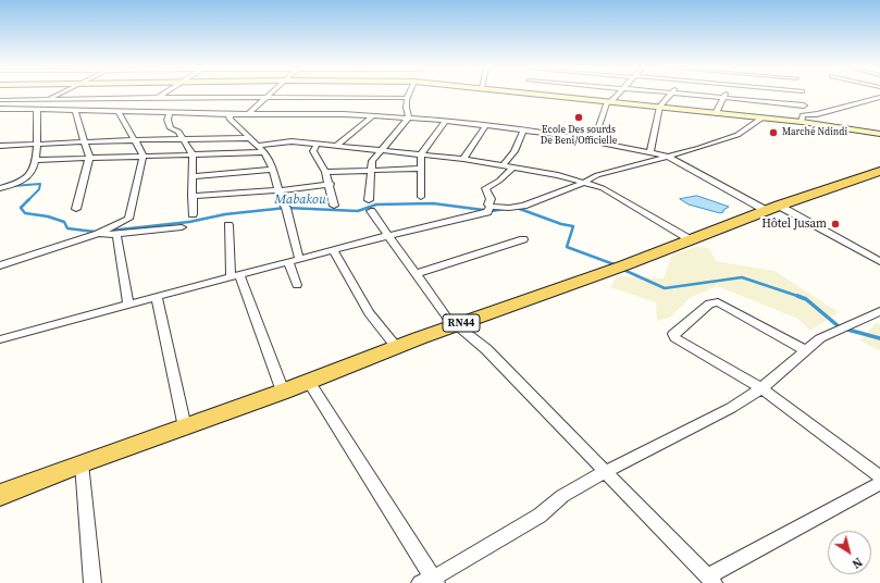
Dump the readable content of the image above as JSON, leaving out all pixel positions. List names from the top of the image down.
{
  "streets": {
    "main road": ["RN44"]
  },
  "water": ["Mabakou"],
  "places": ["Ecole Des sourds De Beni/Officielle", "Marché Ndindi", "Hôtel Jusam"],
  "north": "bottom right"
}
